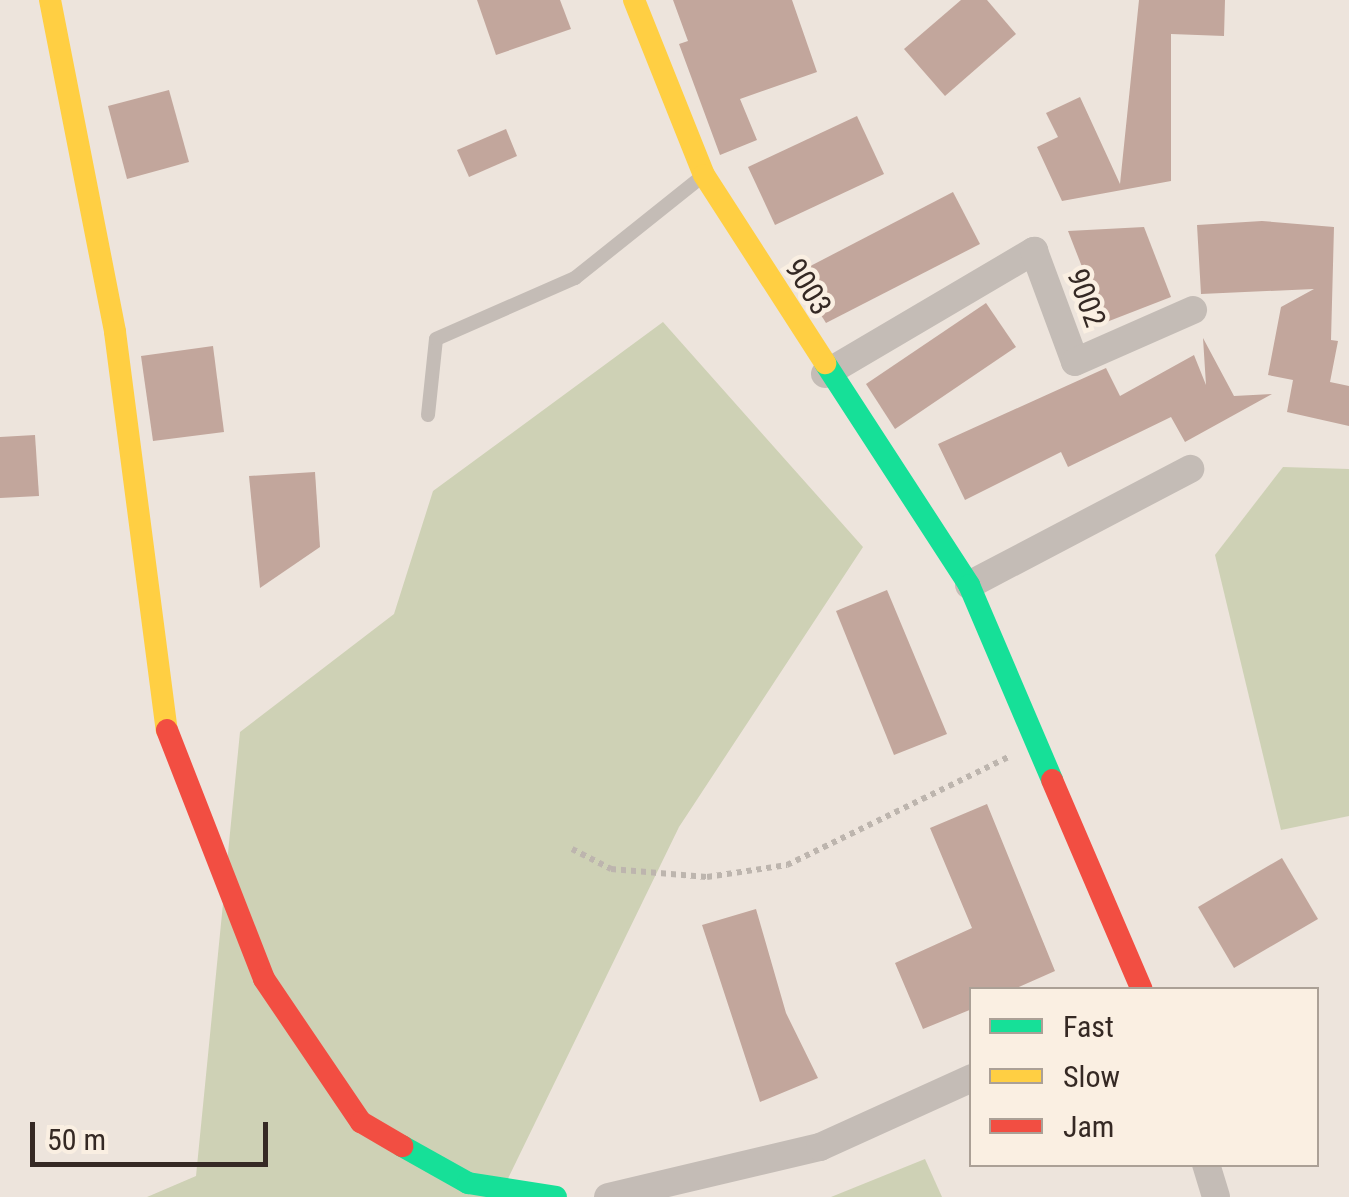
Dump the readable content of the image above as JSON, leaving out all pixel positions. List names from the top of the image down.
{
  "streets": {
    "street": ["9003", "9002"]
  },
  "crossings": [
    ["9003", "9002"]
  ],
  "legend": ["Fast", "Slow", "Jam"],
  "scale_bar": "50 m"
}
